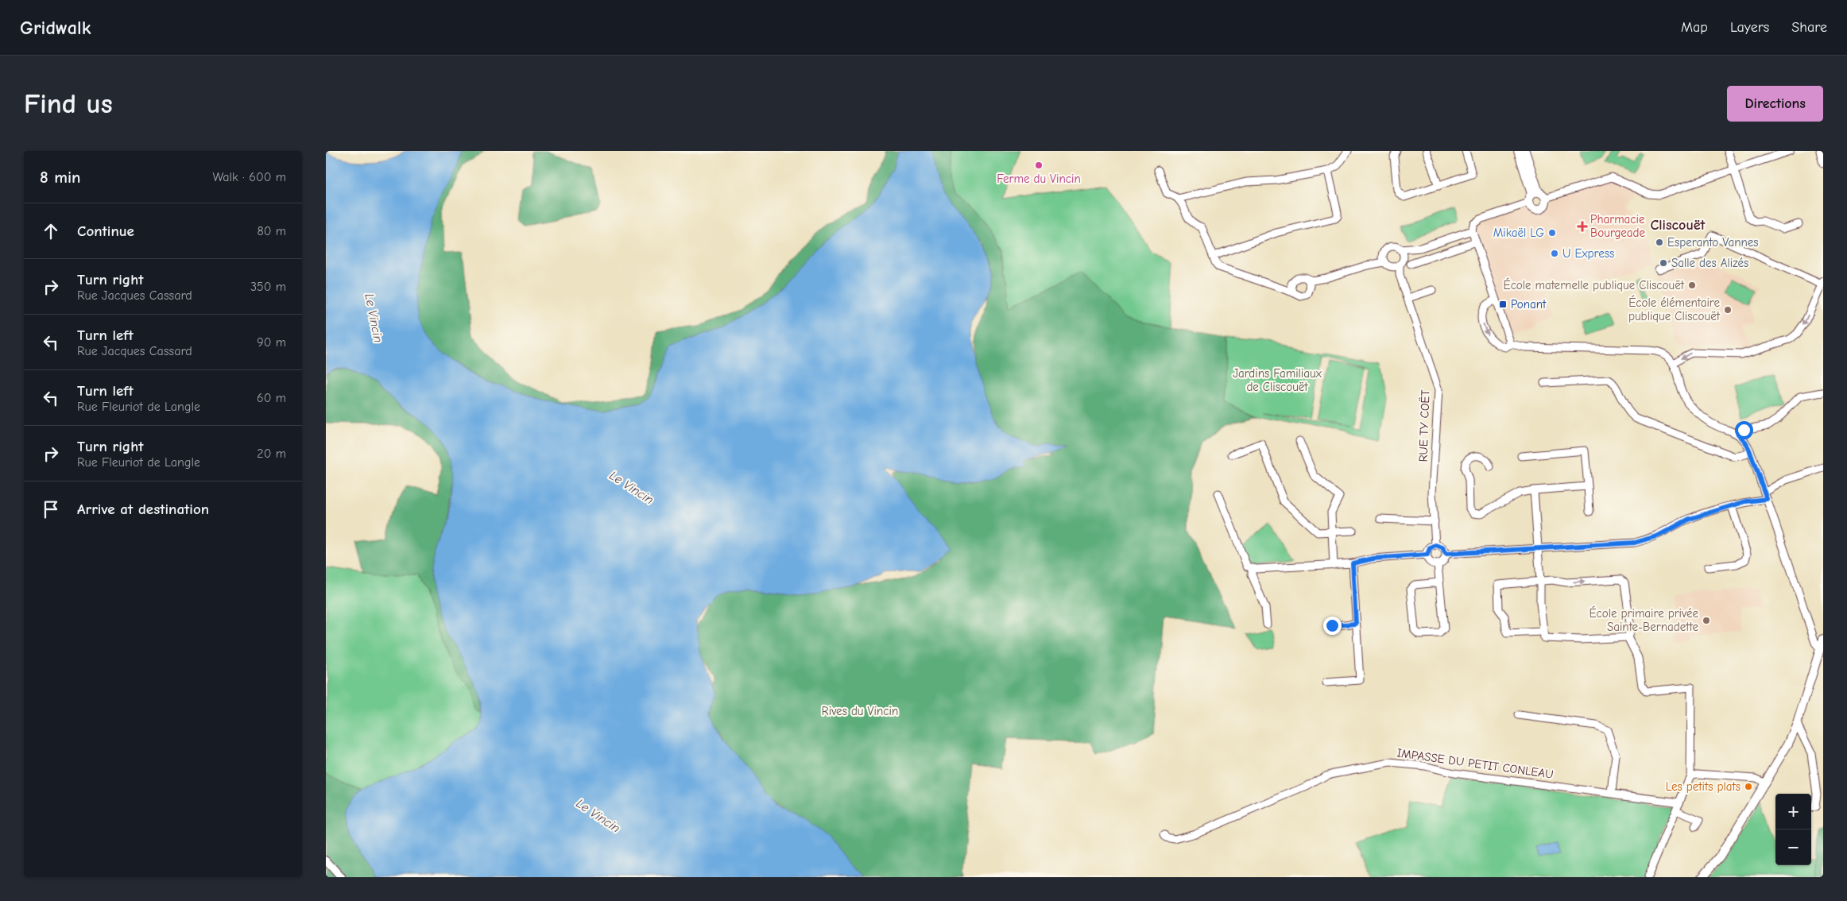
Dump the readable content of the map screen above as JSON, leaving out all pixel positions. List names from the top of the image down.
{
  "streets": {
    "street": ["RUE TY COËT", "IMPASSE DU PETIT CONLEAU"]
  },
  "districts": ["Cliscouët"],
  "water": ["Le Vincin"],
  "parks": ["Jardins Familiaux de Cliscouët", "Rives du Vincin"],
  "places": {
    "other": [
      "Ferme du Vincin",
      "Mikaël LG",
      "Esperanto Vannes",
      "U Express",
      "Salle des Alizés",
      "École maternelle publique Cliscouët",
      "École élémentaire publique Cliscouët",
      "École primaire privée Sainte-Bernadette",
      "Les petits plats"
    ],
    "health": ["Pharmacie Bourgeade"],
    "transit": ["Ponant"]
  },
  "page": {
    "header": "Gridwalk",
    "nav": ["Map", "Layers", "Share"],
    "buttons": "Directions",
    "title": "Find us",
    "heading": ["8 min", "Walk · 600 m"],
    "list": [
      ["Continue", "80 m"],
      ["Turn right", "Rue Jacques Cassard", "350 m"],
      ["Turn left", "Rue Jacques Cassard", "90 m"],
      ["Turn left", "Rue Fleuriot de Langle", "60 m"],
      ["Turn right", "Rue Fleuriot de Langle", "20 m"],
      "Arrive at destination"
    ],
    "map_buttons": ["+", "−"]
  }
}
